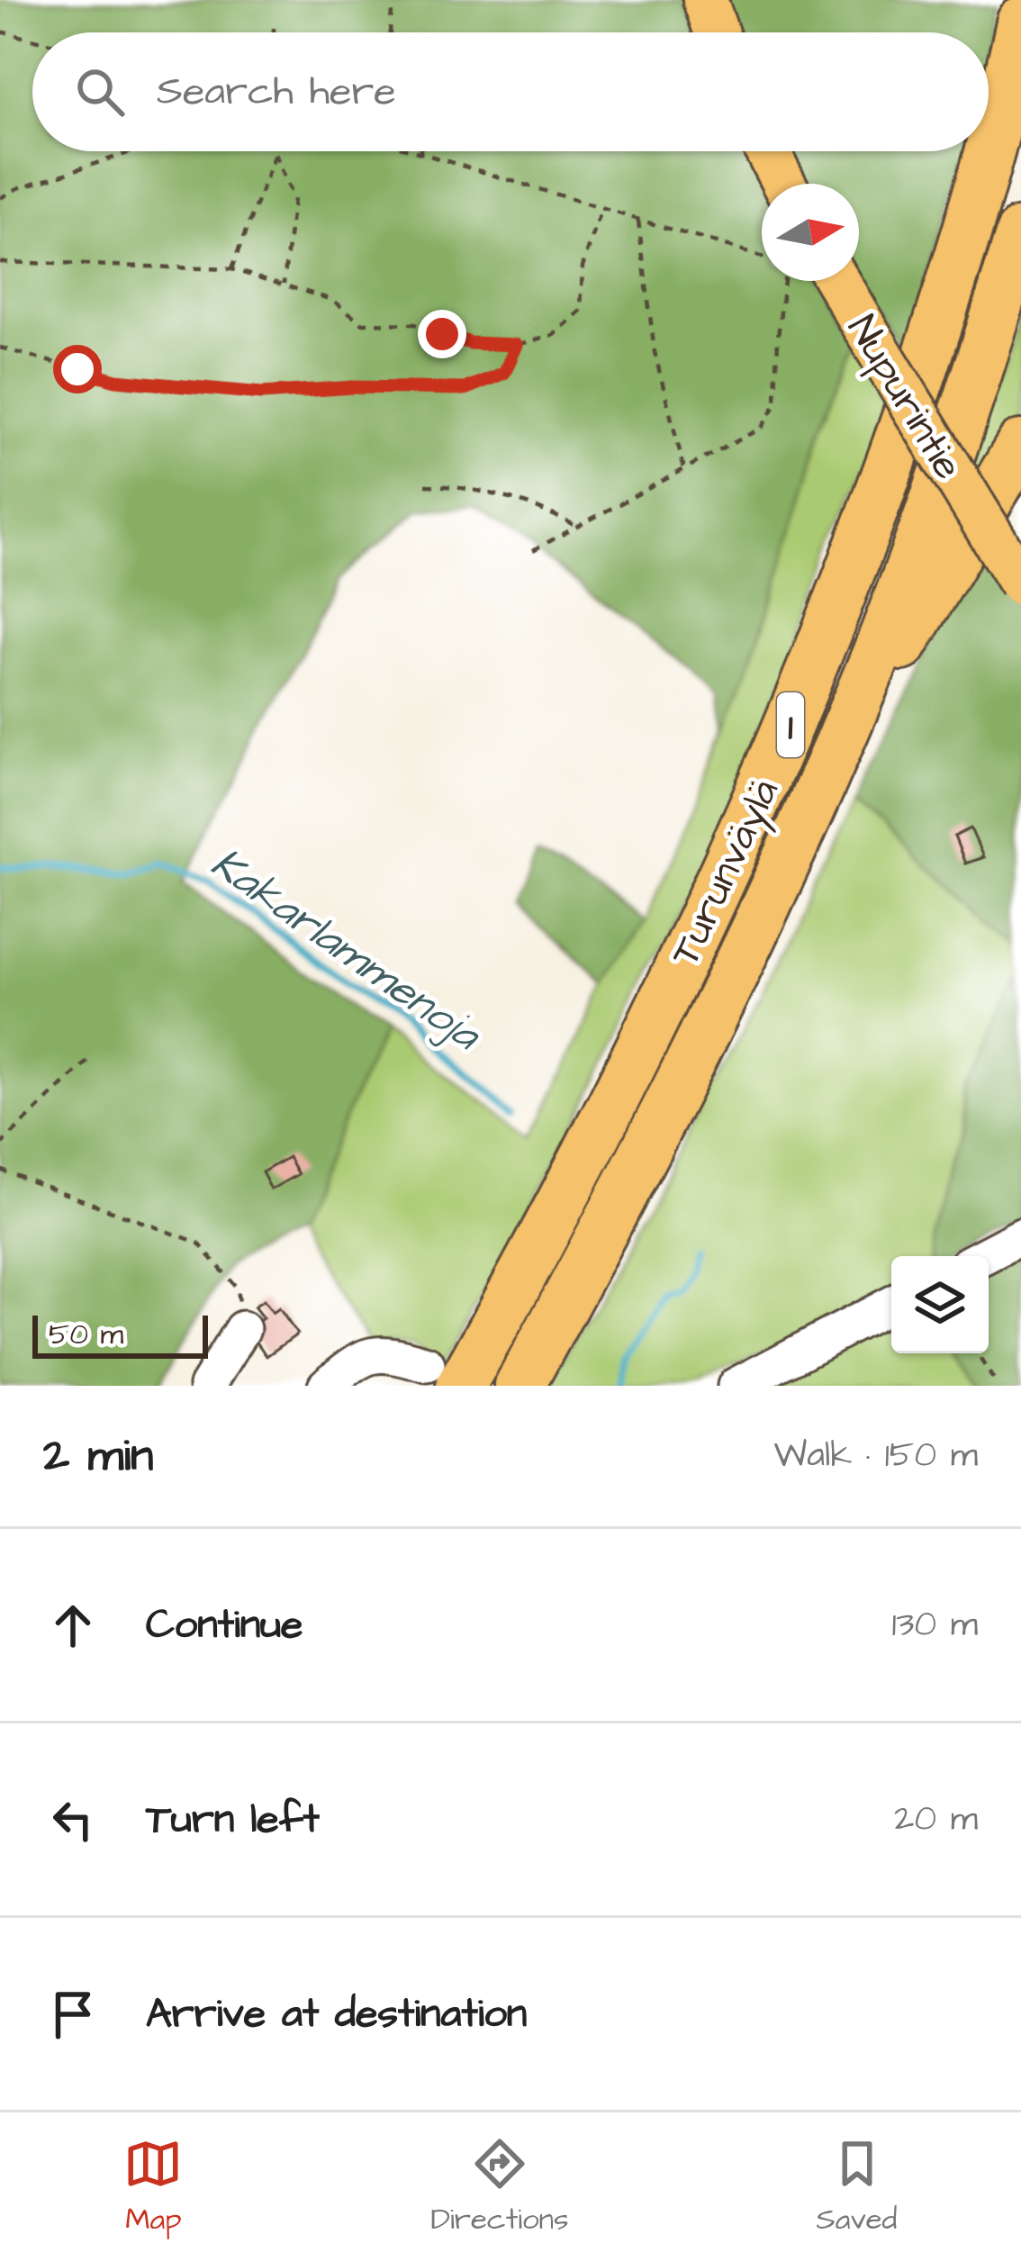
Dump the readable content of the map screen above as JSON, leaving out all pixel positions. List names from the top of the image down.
{
  "streets": {
    "highway": ["1", "Turunväylä"],
    "main road": ["Nupurintie"]
  },
  "water": ["Kakarlammenoja"],
  "scale_bar": "50 m",
  "north": "right",
  "page": {
    "search": "Search here",
    "scale": "50 m",
    "heading": ["2 min", "Walk · 150 m"],
    "list": [
      ["Continue", "130 m"],
      ["Turn left", "20 m"],
      "Arrive at destination"
    ],
    "nav": ["Map", "Directions", "Saved"]
  }
}
